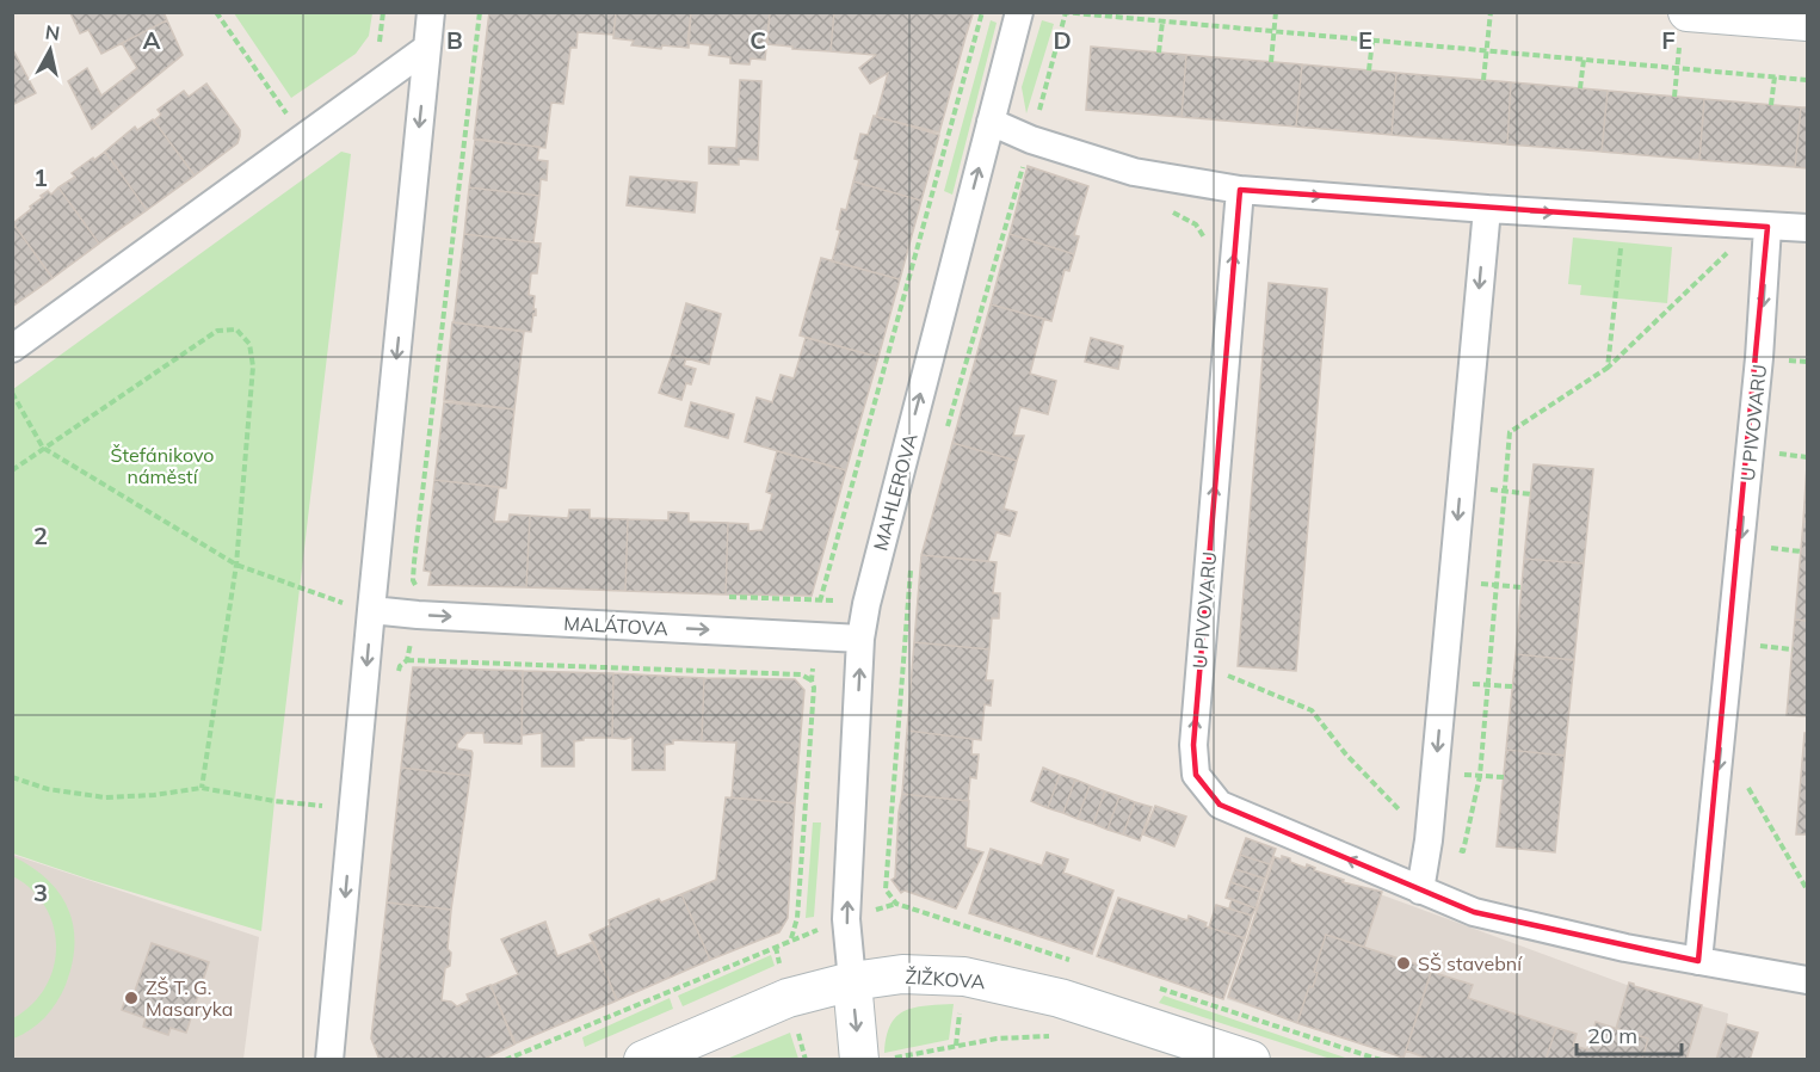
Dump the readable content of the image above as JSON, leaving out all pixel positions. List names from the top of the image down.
{
  "streets": {
    "main road": ["ŽIŽKOVA"],
    "street": ["U PIVOVARU", "MAHLEROVA", "MALÁTOVA"]
  },
  "crossings": [
    ["MAHLEROVA", "MALÁTOVA"],
    ["MAHLEROVA", "ŽIŽKOVA"]
  ],
  "one_way": ["MAHLEROVA", "MALÁTOVA"],
  "parks": ["Štefánikovo náměstí"],
  "places": ["SŠ stavební", "ZŠ T. G. Masaryka"],
  "scale_bar": "20 m",
  "north": "top",
  "grid": {
    "columns": [
      "A",
      "B",
      "C",
      "D",
      "E",
      "F"
    ],
    "rows": ["1", "2", "3"]
  }
}
